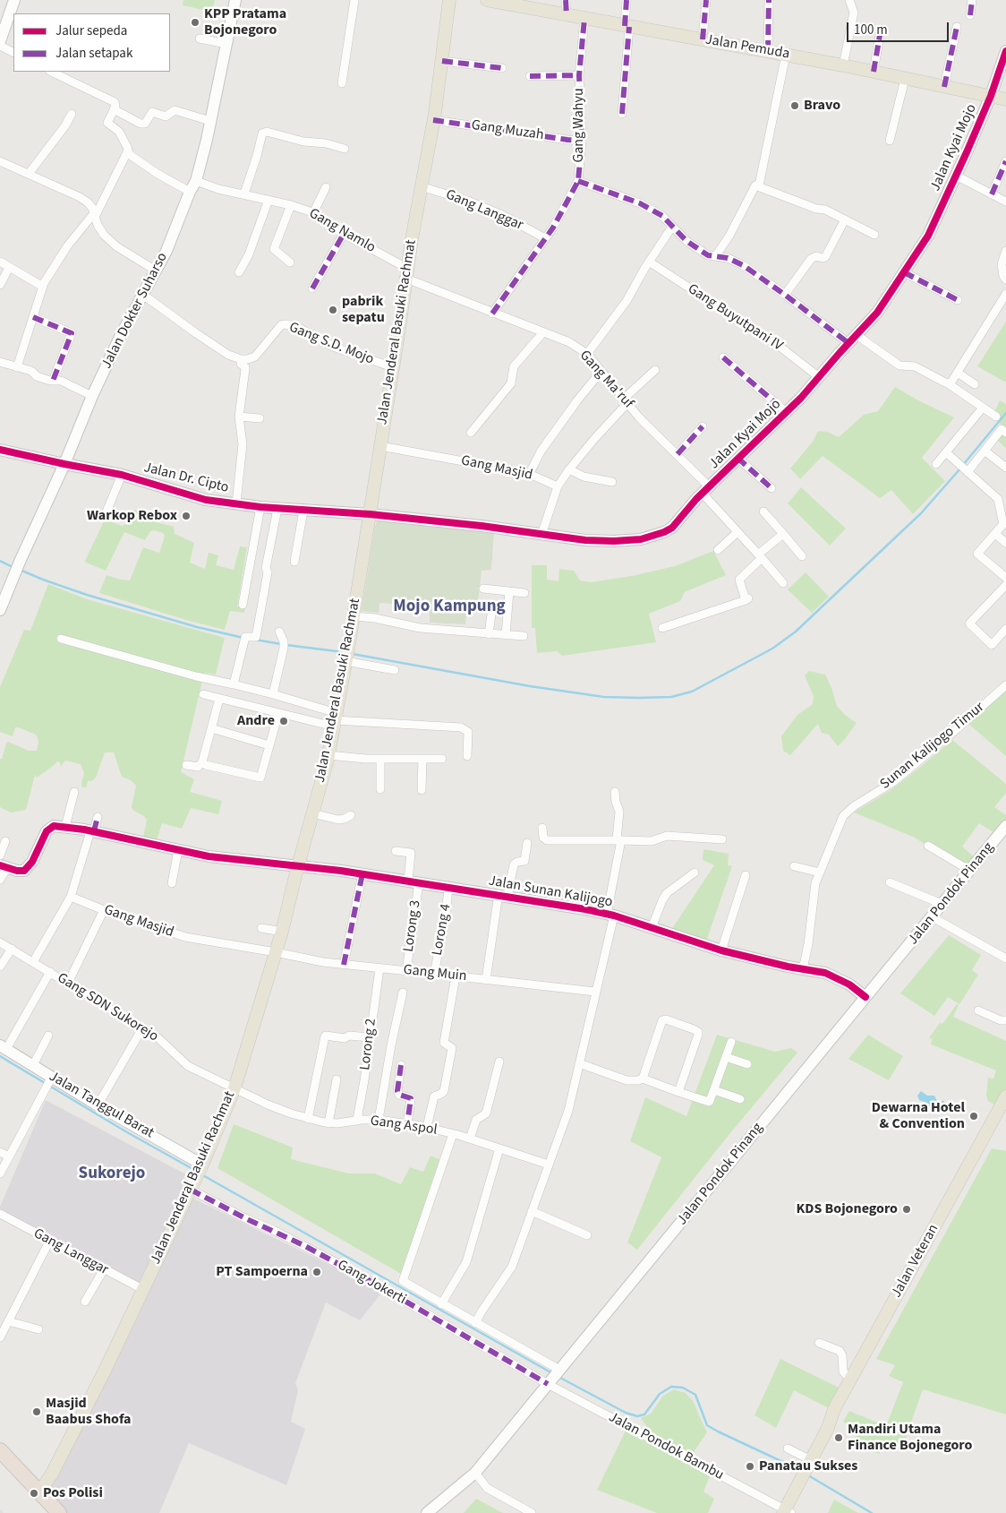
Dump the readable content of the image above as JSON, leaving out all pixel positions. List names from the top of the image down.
{
  "streets": {
    "main road": ["Jalan Pemuda", "Jalan Jenderal Basuki Rachmat", "Jalan Veteran"],
    "street": [
      "Gang Wahyu",
      "Gang Muzah",
      "Jalan Kyai Mojo",
      "Gang Langgar",
      "Gang Namlo",
      "Jalan Dokter Suharso",
      "Gang Buyutpani IV",
      "Gang S.D. Mojo",
      "Gang Ma'ruf",
      "Gang Masjid",
      "Jalan Dr. Cipto",
      "Sunan Kalijogo Timur",
      "Jalan Sunan Kalijogo",
      "Jalan Pondok Pinang",
      "Lorong 3",
      "Lorong 4",
      "Gang Muin",
      "Gang SDN Sukorejo",
      "Lorong 2",
      "Jalan Tanggul Barat",
      "Gang Aspol",
      "Gang Jokerti",
      "Jalan Pondok Bambu"
    ]
  },
  "crossings": [
    ["Jalan Pemuda", "Gang Wahyu"],
    ["Jalan Pemuda", "Jalan Kyai Mojo"],
    ["Gang Wahyu", "Gang Muzah"],
    ["Gang Wahyu", "Gang Langgar"],
    ["Gang Wahyu", "Gang Ma'ruf"],
    ["Gang Muzah", "Jalan Jenderal Basuki Rachmat"],
    ["Jalan Kyai Mojo", "Gang Buyutpani IV"],
    ["Jalan Kyai Mojo", "Jalan Jenderal Basuki Rachmat"],
    ["Jalan Kyai Mojo", "Gang Ma'ruf"],
    ["Jalan Kyai Mojo", "Jalan Dr. Cipto"],
    ["Gang Langgar", "Jalan Jenderal Basuki Rachmat"],
    ["Gang Namlo", "Jalan Dokter Suharso"],
    ["Gang Namlo", "Jalan Jenderal Basuki Rachmat"],
    ["Gang Namlo", "Gang Ma'ruf"],
    ["Jalan Dokter Suharso", "Jalan Dr. Cipto"],
    ["Jalan Jenderal Basuki Rachmat", "Gang S.D. Mojo"],
    ["Jalan Jenderal Basuki Rachmat", "Gang Ma'ruf"],
    ["Jalan Jenderal Basuki Rachmat", "Gang Masjid"],
    ["Jalan Jenderal Basuki Rachmat", "Jalan Dr. Cipto"],
    ["Jalan Jenderal Basuki Rachmat", "Jalan Sunan Kalijogo"],
    ["Jalan Jenderal Basuki Rachmat", "Gang Muin"],
    ["Jalan Jenderal Basuki Rachmat", "Gang SDN Sukorejo"],
    ["Jalan Jenderal Basuki Rachmat", "Jalan Tanggul Barat"],
    ["Jalan Jenderal Basuki Rachmat", "Gang Aspol"],
    ["Jalan Jenderal Basuki Rachmat", "Gang Jokerti"],
    ["Gang Masjid", "Gang Muin"],
    ["Sunan Kalijogo Timur", "Jalan Sunan Kalijogo"],
    ["Jalan Sunan Kalijogo", "Jalan Pondok Pinang"],
    ["Jalan Sunan Kalijogo", "Lorong 3"],
    ["Jalan Sunan Kalijogo", "Lorong 4"],
    ["Jalan Pondok Pinang", "Gang Jokerti"],
    ["Jalan Pondok Pinang", "Jalan Pondok Bambu"],
    ["Lorong 3", "Gang Muin"],
    ["Lorong 4", "Gang Muin"],
    ["Gang Muin", "Lorong 2"],
    ["Gang SDN Sukorejo", "Gang Aspol"],
    ["Lorong 2", "Gang Aspol"],
    ["Jalan Veteran", "Jalan Pondok Bambu"],
    ["Gang Jokerti", "Jalan Pondok Bambu"]
  ],
  "districts": ["Mojo Kampung", "Sukorejo"],
  "places": [
    "KPP Pratama Bojonegoro",
    "Bravo",
    "pabrik sepatu",
    "Warkop Rebox",
    "Andre",
    "Dewarna Hotel & Convention",
    "KDS Bojonegoro",
    "PT Sampoerna",
    "Masjid Baabus Shofa",
    "Mandiri Utama Finance Bojonegoro",
    "Panatau Sukses",
    "Pos Polisi"
  ],
  "legend": ["Jalur sepeda", "Jalan setapak"],
  "scale_bar": "100 m"
}
